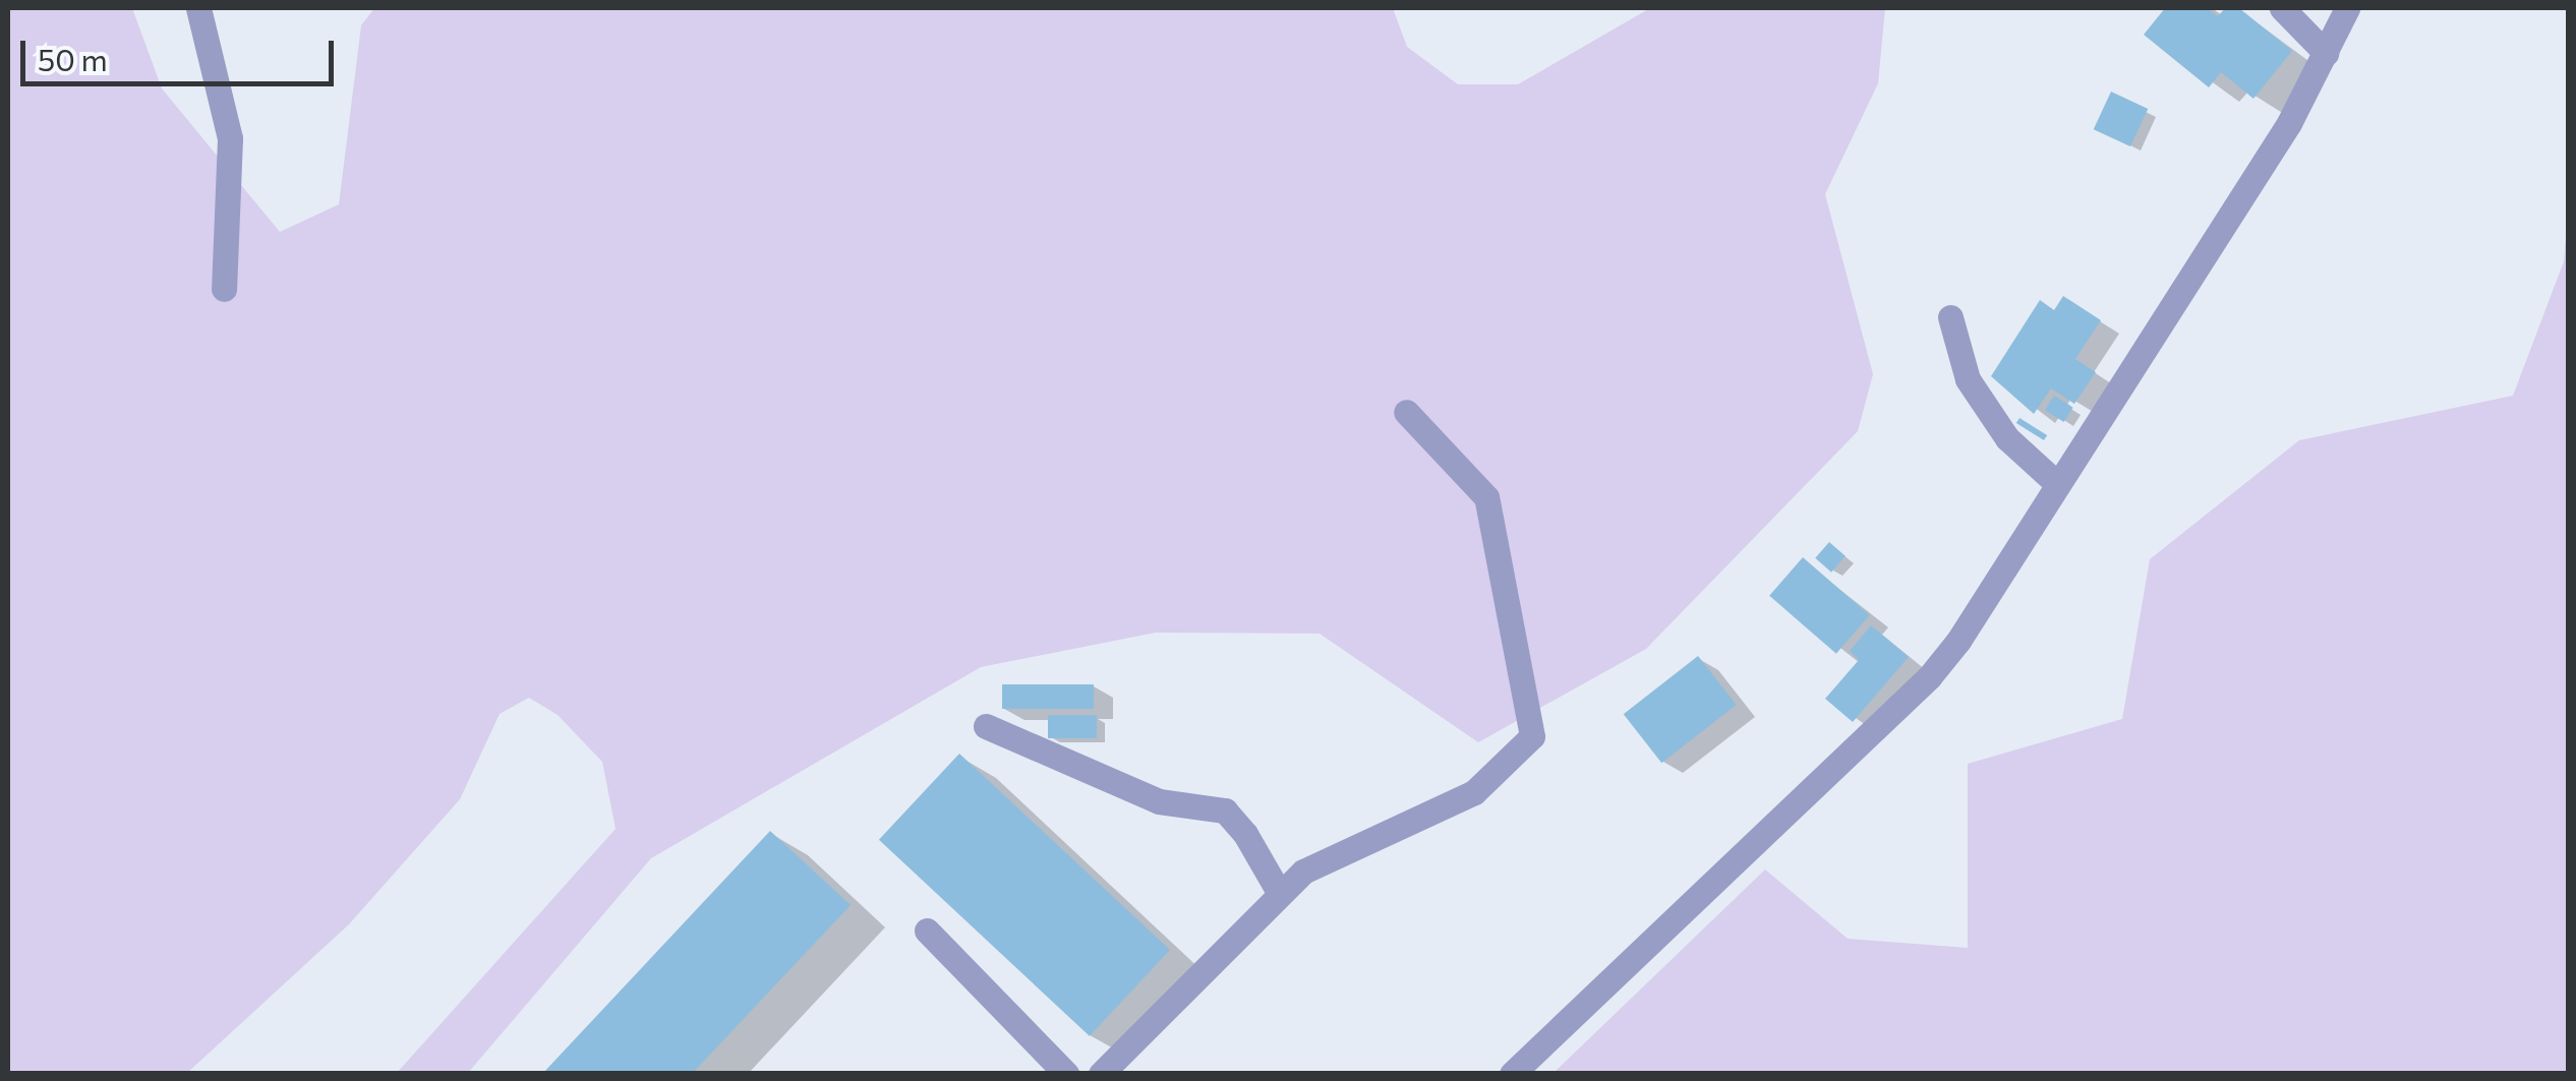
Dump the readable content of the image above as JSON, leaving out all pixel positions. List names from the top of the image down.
{
  "scale_bar": "50 m"
}
